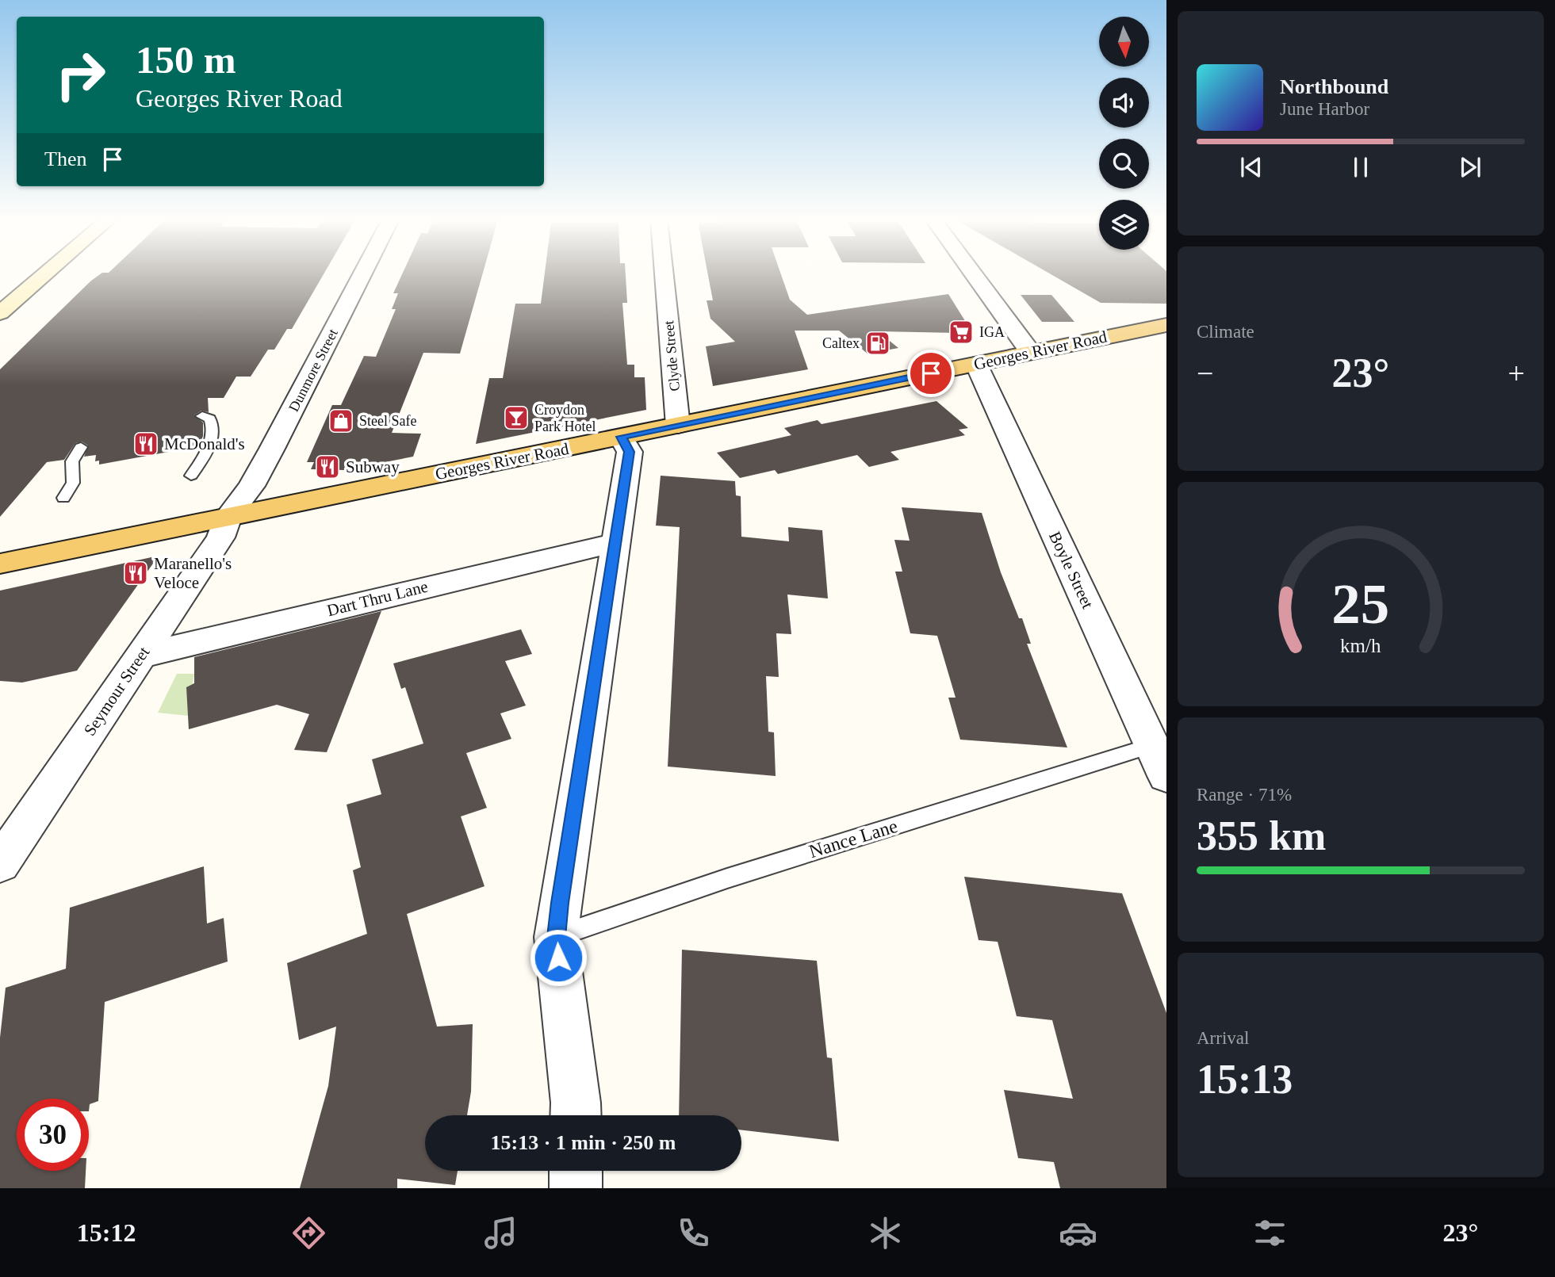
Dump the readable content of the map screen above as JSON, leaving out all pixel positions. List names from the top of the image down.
{
  "streets": {
    "main road": ["Georges River Road"],
    "street": [
      "Clyde Street",
      "Dunmore Street",
      "Boyle Street",
      "Dart Thru Lane",
      "Seymour Street"
    ],
    "lane": ["Nance Lane"]
  },
  "crossings": [
    ["Georges River Road", "Clyde Street"],
    ["Georges River Road", "Dunmore Street"],
    ["Georges River Road", "Boyle Street"],
    ["Georges River Road", "Seymour Street"],
    ["Dunmore Street", "Seymour Street"],
    ["Boyle Street", "Nance Lane"],
    ["Dart Thru Lane", "Seymour Street"]
  ],
  "places": {
    "supermarket": ["IGA"],
    "fuel station": ["Caltex"],
    "bar": ["Croydon Park Hotel"],
    "shop": ["Steel Safe"],
    "restaurant": ["McDonald's", "Subway", "Maranello's Veloce"]
  },
  "north": "bottom",
  "page": {
    "turn": ["150 m", "Georges River Road"],
    "song": ["Northbound", "June Harbor"],
    "then": "Then",
    "tile": [
      "Climate",
      ["Range · 71%", "355 km"],
      ["Arrival", "15:13"]
    ],
    "heat": ["−", "23°", "+"],
    "limit": "30",
    "trip": "15:13 · 1 min · 250 m",
    "tabs": ["15:12", "23°"],
    "gauge": ["25", "km/h"]
  }
}
